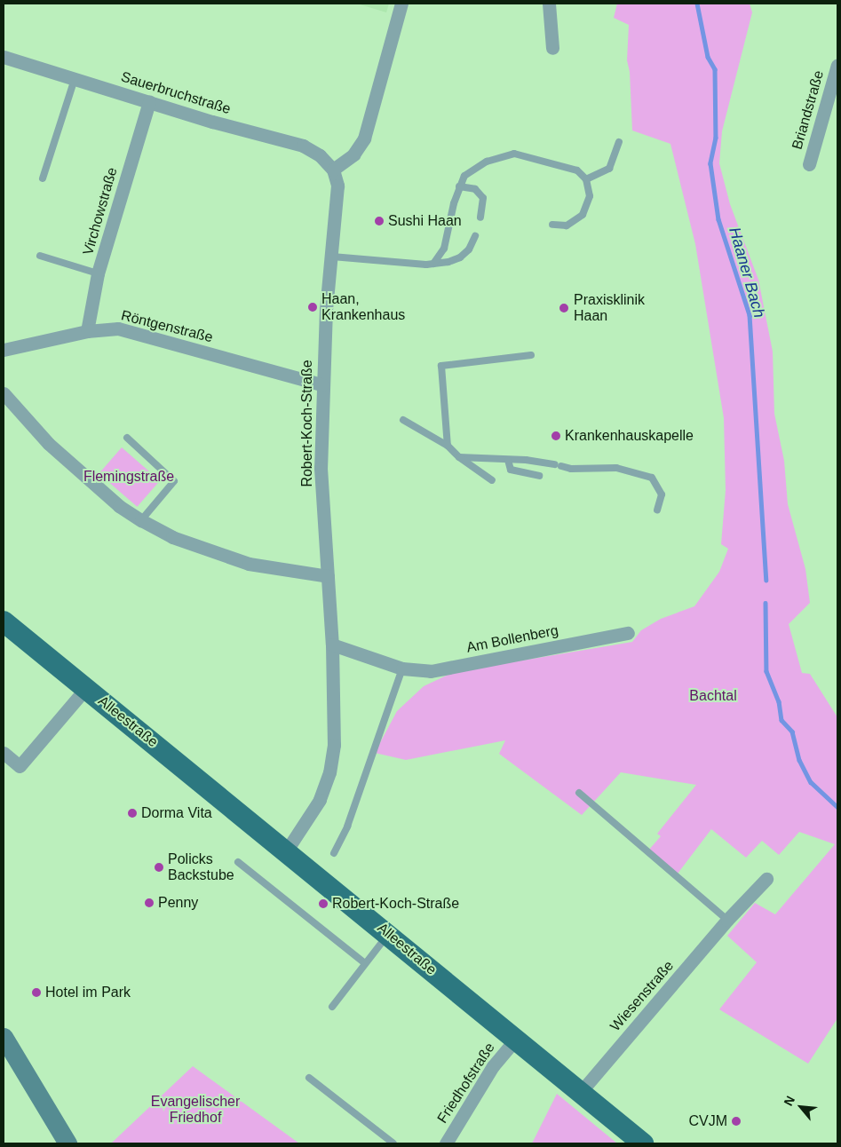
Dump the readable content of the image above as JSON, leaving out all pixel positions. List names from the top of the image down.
{
  "streets": {
    "main road": ["Alleestraße"],
    "street": [
      "Sauerbruchstraße",
      "Briandstraße",
      "Virchowstraße",
      "Röntgenstraße",
      "Robert-Koch-Straße",
      "Am Bollenberg",
      "Wiesenstraße",
      "Friedhofstraße"
    ]
  },
  "crossings": [
    ["Sauerbruchstraße", "Virchowstraße"],
    ["Sauerbruchstraße", "Robert-Koch-Straße"],
    ["Virchowstraße", "Röntgenstraße"],
    ["Röntgenstraße", "Robert-Koch-Straße"],
    ["Robert-Koch-Straße", "Am Bollenberg"],
    ["Robert-Koch-Straße", "Alleestraße"],
    ["Alleestraße", "Wiesenstraße"],
    ["Alleestraße", "Friedhofstraße"]
  ],
  "water": ["Haaner Bach"],
  "parks": ["Flemingstraße", "Bachtal", "Evangelischer Friedhof"],
  "places": [
    "Sushi Haan",
    "Haan, Krankenhaus",
    "Praxisklinik Haan",
    "Krankenhauskapelle",
    "Dorma Vita",
    "Policks Backstube",
    "Penny",
    "Robert-Koch-Straße",
    "Hotel im Park",
    "CVJM"
  ],
  "north": "top left"
}
